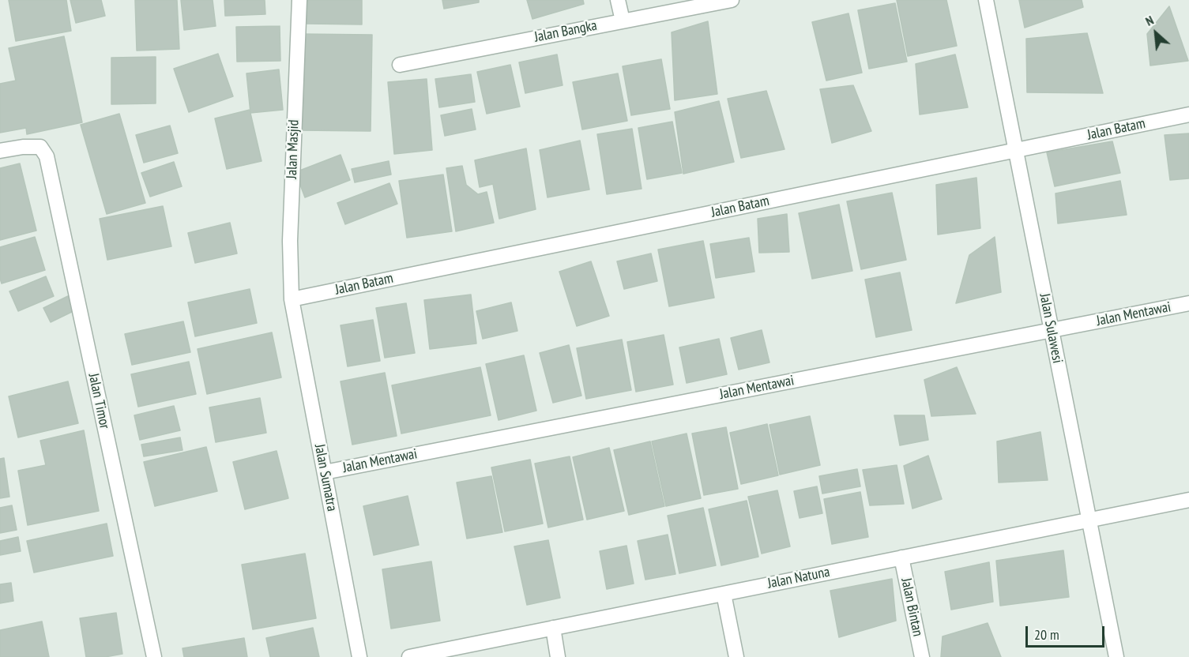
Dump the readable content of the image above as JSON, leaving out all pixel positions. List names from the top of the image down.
{
  "streets": {
    "street": [
      "Jalan Bangka",
      "Jalan Batam",
      "Jalan Masjid",
      "Jalan Mentawai",
      "Jalan Sulawesi",
      "Jalan Timor",
      "Jalan Sumatra",
      "Jalan Natuna",
      "Jalan Bintan"
    ]
  },
  "crossings": [
    ["Jalan Batam", "Jalan Masjid"],
    ["Jalan Batam", "Jalan Sulawesi"],
    ["Jalan Batam", "Jalan Sumatra"],
    ["Jalan Masjid", "Jalan Sumatra"],
    ["Jalan Mentawai", "Jalan Sulawesi"],
    ["Jalan Mentawai", "Jalan Sumatra"],
    ["Jalan Sulawesi", "Jalan Natuna"],
    ["Jalan Natuna", "Jalan Bintan"]
  ],
  "scale_bar": "20 m",
  "north": "top left"
}
